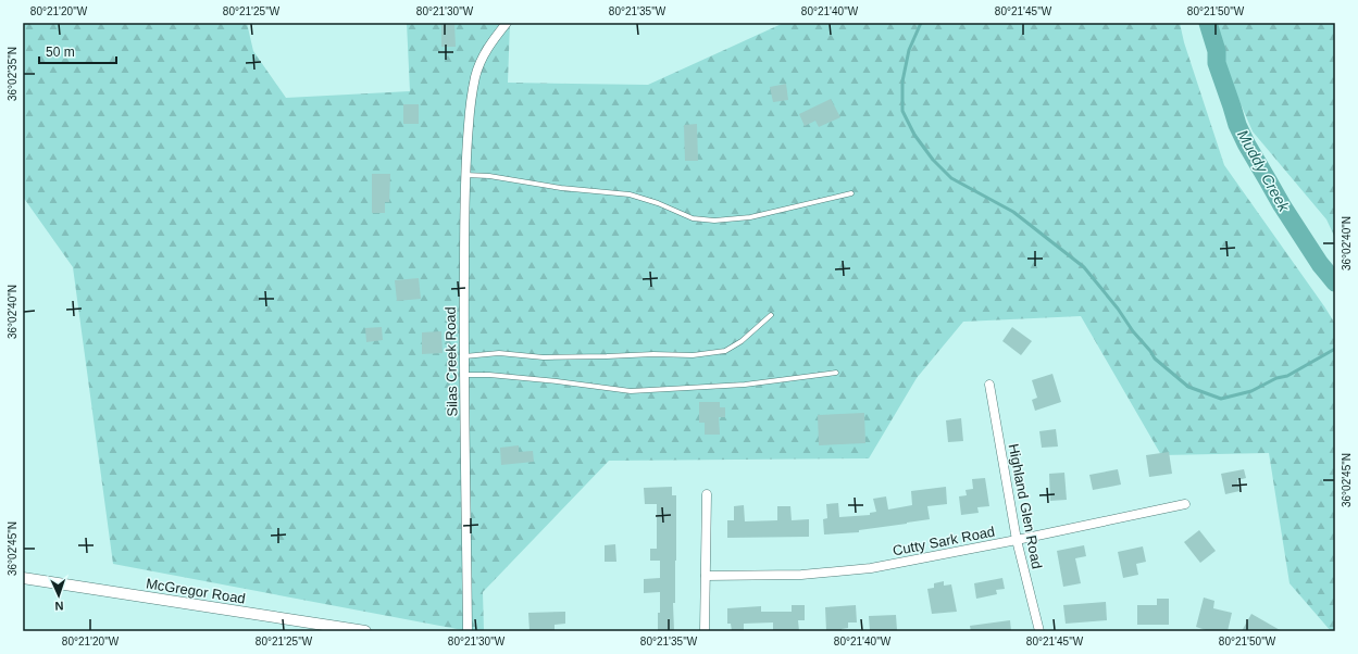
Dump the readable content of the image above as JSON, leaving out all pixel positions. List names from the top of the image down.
{
  "streets": {
    "street": [
      "Silas Creek Road",
      "Highland Glen Road",
      "Cutty Sark Road",
      "McGregor Road"
    ]
  },
  "crossings": [
    ["Highland Glen Road", "Cutty Sark Road"]
  ],
  "water": ["Muddy Creek"],
  "scale_bar": "50 m",
  "north": "bottom",
  "coordinates": [
    "80°21'20\"W",
    "80°21'25\"W",
    "80°21'30\"W",
    "80°21'35\"W",
    "80°21'40\"W",
    "80°21'45\"W",
    "80°21'50\"W",
    "36°02'35\"N",
    "36°02'40\"N",
    "36°02'45\"N"
  ]
}
